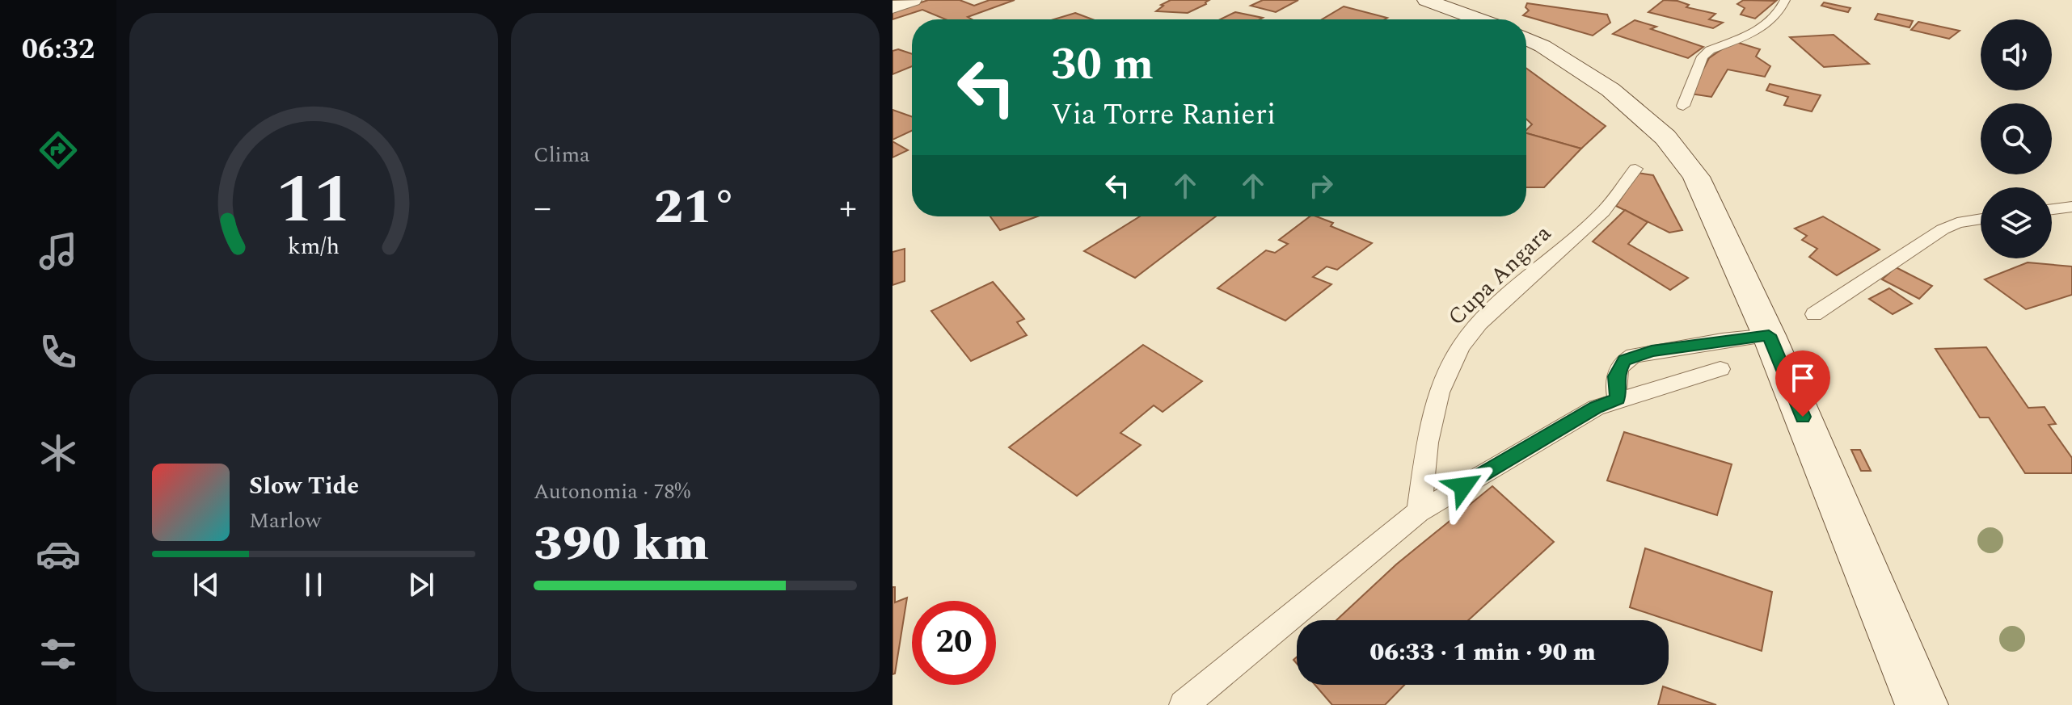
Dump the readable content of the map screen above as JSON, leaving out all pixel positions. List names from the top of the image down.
{
  "streets": {
    "lane": ["Cupa Angara"]
  },
  "page": {
    "tabs": "06:32",
    "tile": [
      "Clima",
      ["Autonomia · 78%", "390 km"]
    ],
    "turn": ["30 m", "Via Torre Ranieri"],
    "heat": ["−", "21°", "+"],
    "song": ["Slow Tide", "Marlow"],
    "limit": "20",
    "trip": "06:33 · 1 min · 90 m",
    "gauge": ["11", "km/h"]
  }
}
